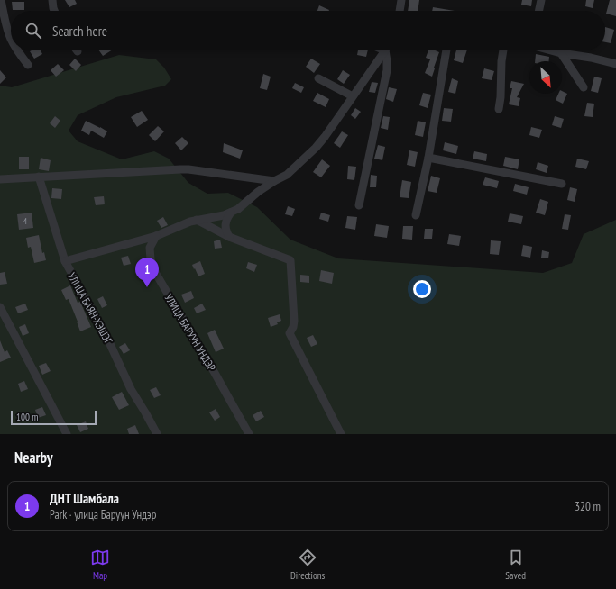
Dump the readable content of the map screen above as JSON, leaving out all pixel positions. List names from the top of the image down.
{
  "streets": {
    "street": ["УЛИЦА БАЯН-ХЭШЭГ", "УЛИЦА БАРУУН УНДЭР"]
  },
  "house_numbers": ["4"],
  "scale_bar": "100 m",
  "north": "bottom right",
  "page": {
    "search": "Search here",
    "pins": "1",
    "scale": "100 m",
    "heading": "Nearby",
    "list": [
      {
        "mark": "1",
        "name": "ДНТ Шамбала",
        "note": "Park · улица Баруун Ундэр",
        "value": "320 m"
      }
    ],
    "nav": ["Map", "Directions", "Saved"]
  }
}
